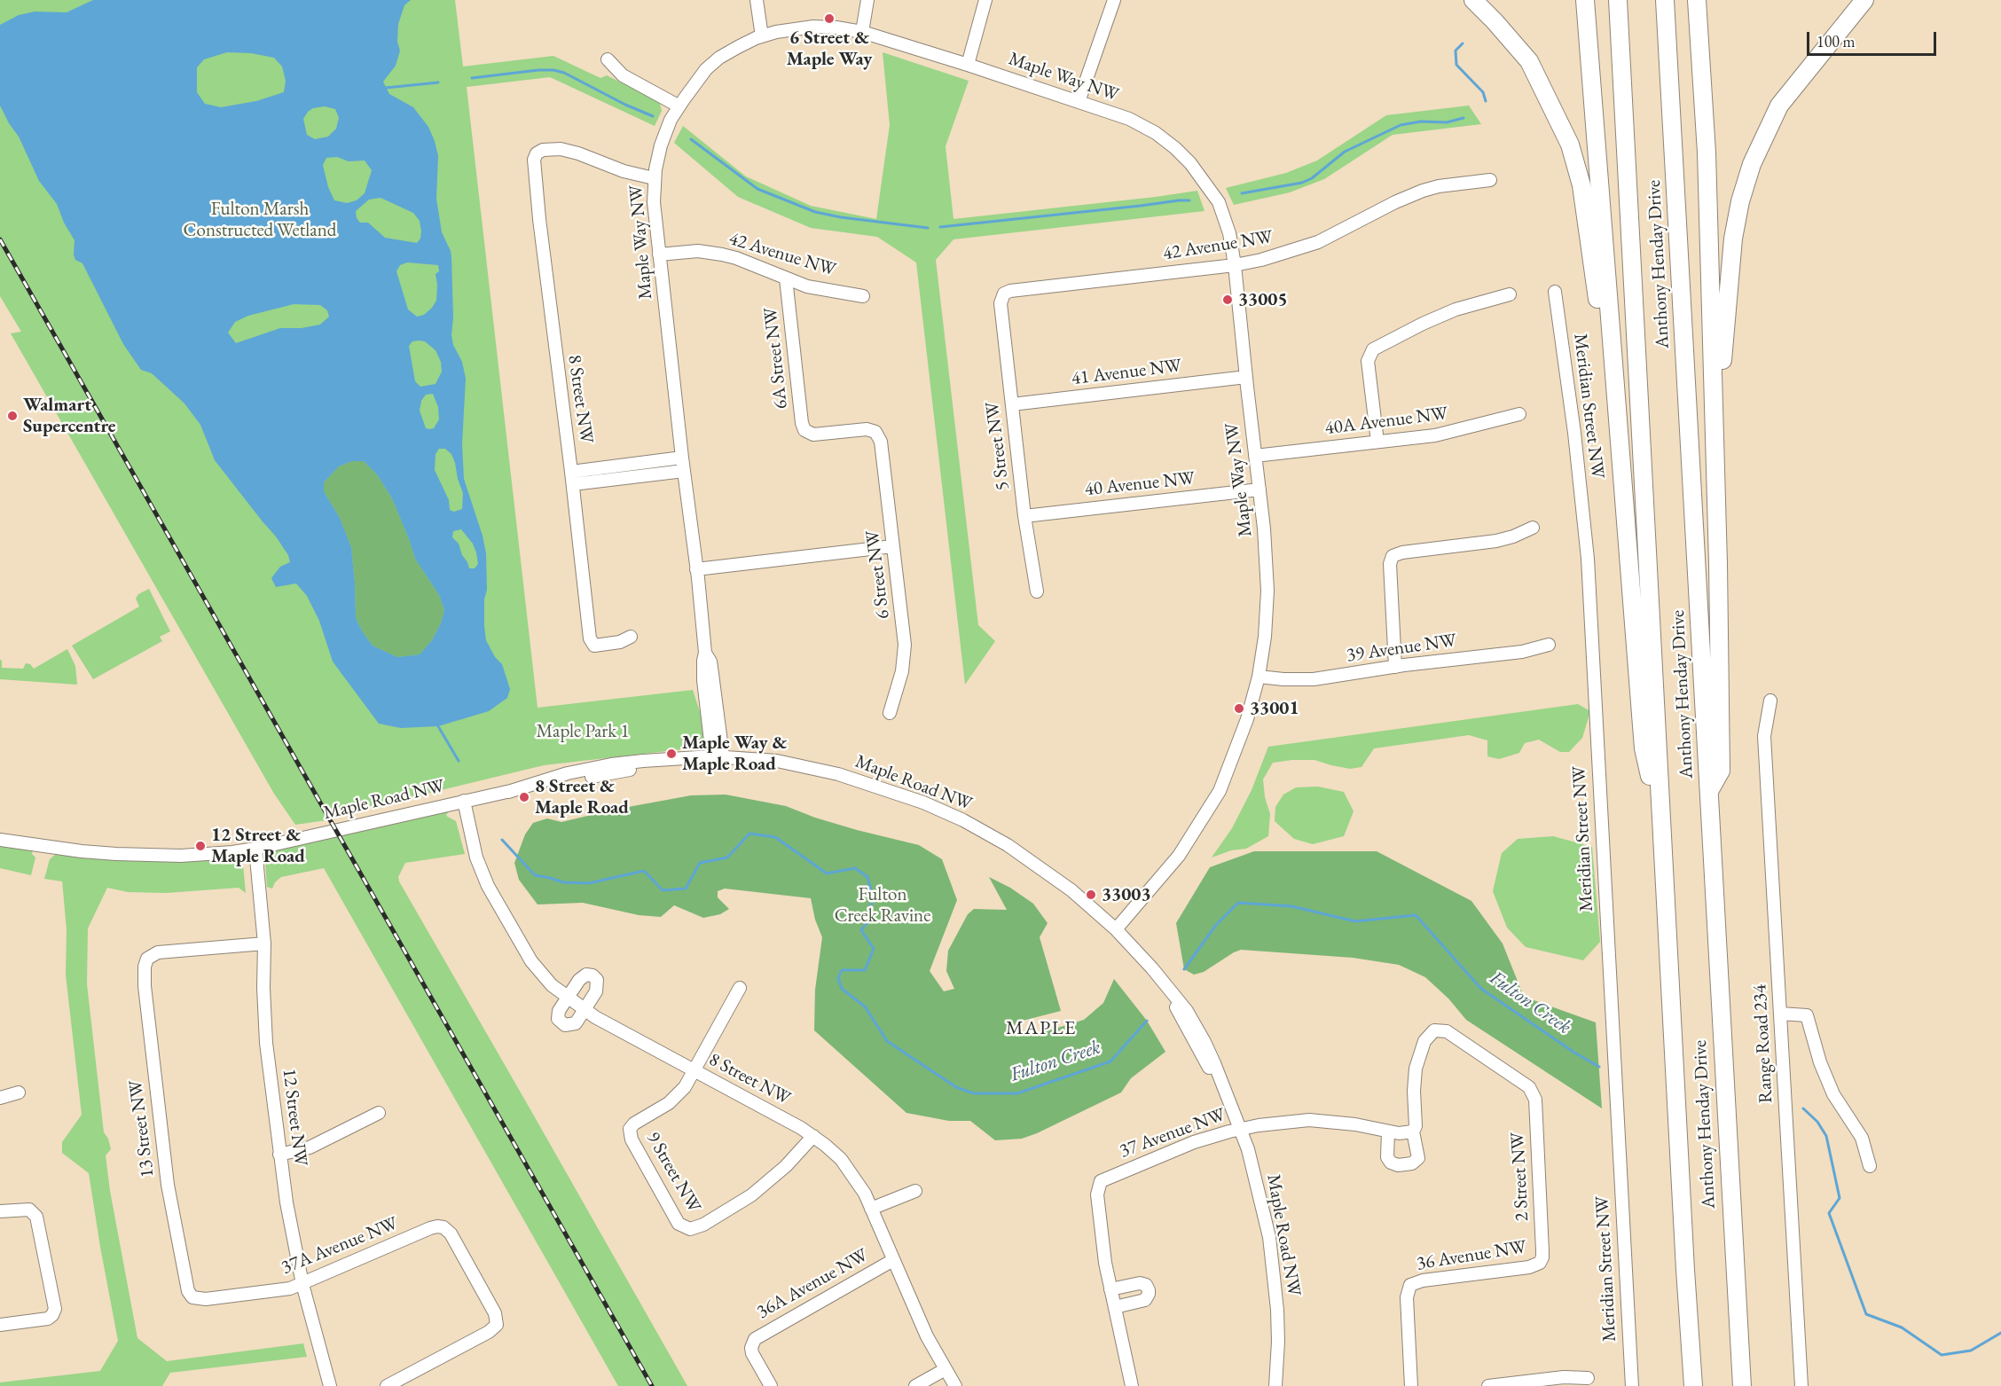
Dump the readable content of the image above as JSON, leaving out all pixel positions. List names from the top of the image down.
{
  "streets": {
    "highway": ["Anthony Henday Drive"],
    "street": [
      "Maple Way NW",
      "42 Avenue NW",
      "6A Street NW",
      "41 Avenue NW",
      "8 Street NW",
      "Meridian Street NW",
      "40A Avenue NW",
      "5 Street NW",
      "40 Avenue NW",
      "6 Street NW",
      "39 Avenue NW",
      "Maple Road NW",
      "Range Road 234",
      "12 Street NW",
      "13 Street NW",
      "37 Avenue NW",
      "9 Street NW",
      "2 Street NW",
      "37A Avenue NW",
      "36 Avenue NW",
      "36A Avenue NW"
    ]
  },
  "crossings": [
    ["Maple Way NW", "42 Avenue NW"],
    ["Maple Way NW", "41 Avenue NW"],
    ["Maple Way NW", "8 Street NW"],
    ["Maple Way NW", "40A Avenue NW"],
    ["Maple Way NW", "40 Avenue NW"],
    ["Maple Way NW", "39 Avenue NW"],
    ["Maple Way NW", "Maple Road NW"],
    ["42 Avenue NW", "6A Street NW"],
    ["42 Avenue NW", "5 Street NW"],
    ["6A Street NW", "6 Street NW"],
    ["41 Avenue NW", "5 Street NW"],
    ["8 Street NW", "Maple Road NW"],
    ["8 Street NW", "9 Street NW"],
    ["8 Street NW", "36A Avenue NW"],
    ["5 Street NW", "40 Avenue NW"],
    ["Maple Road NW", "12 Street NW"],
    ["Maple Road NW", "37 Avenue NW"],
    ["12 Street NW", "13 Street NW"],
    ["12 Street NW", "37A Avenue NW"],
    ["13 Street NW", "37A Avenue NW"],
    ["37 Avenue NW", "2 Street NW"],
    ["2 Street NW", "36 Avenue NW"]
  ],
  "districts": ["MAPLE"],
  "water": ["Fulton Creek"],
  "parks": ["Fulton Marsh Constructed Wetland", "Maple Park 1", "Fulton Creek Ravine"],
  "places": [
    "6 Street & Maple Way",
    "33005",
    "Walmart Supercentre",
    "33001",
    "Maple Way & Maple Road",
    "8 Street & Maple Road",
    "12 Street & Maple Road",
    "33003"
  ],
  "scale_bar": "100 m"
}
